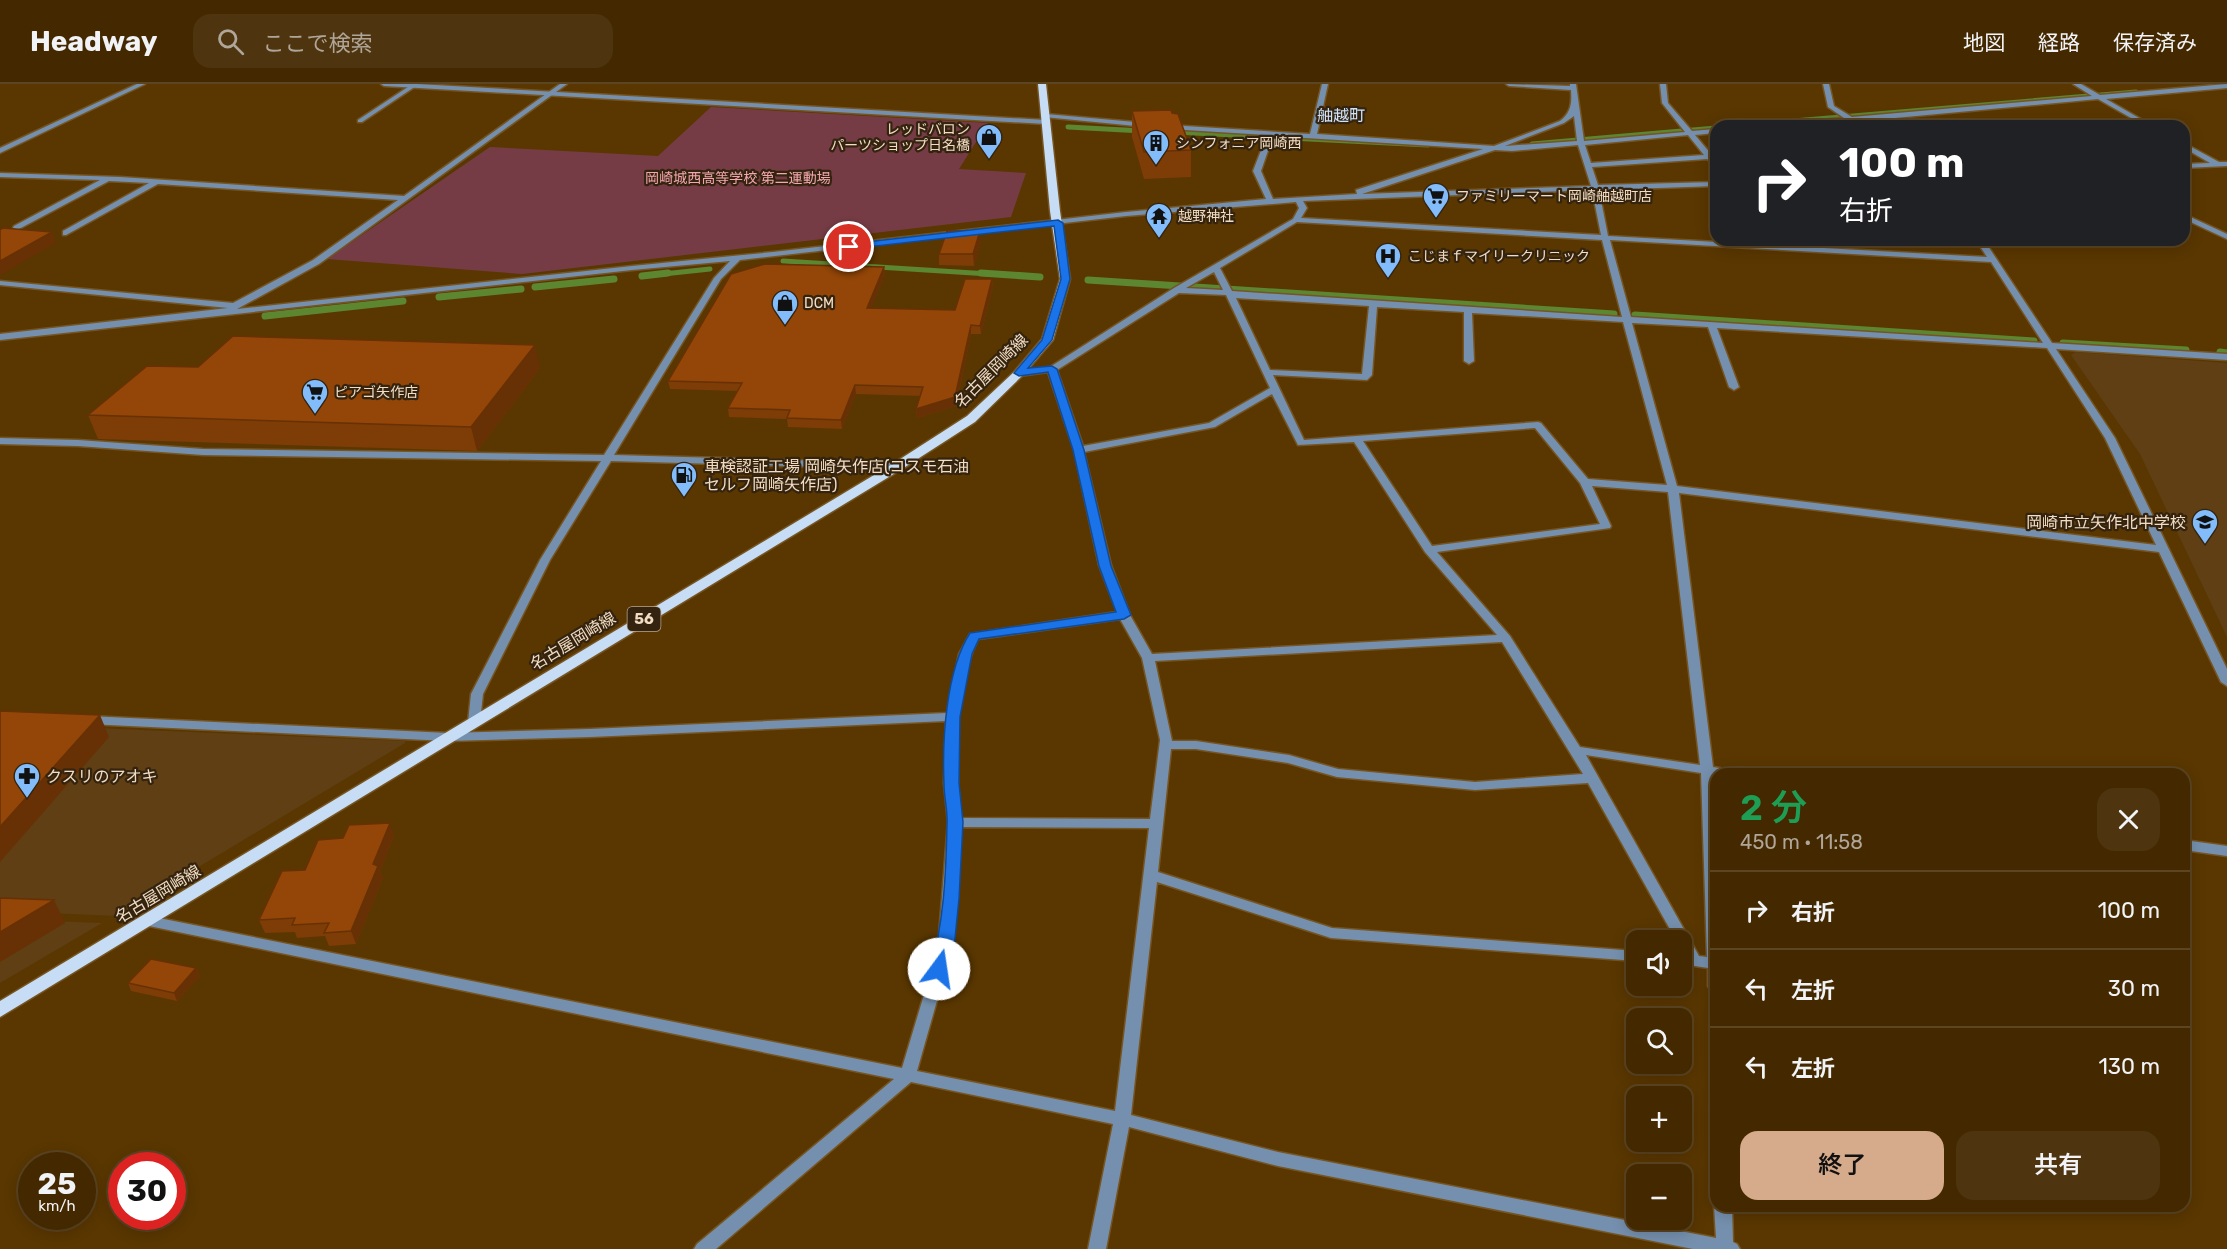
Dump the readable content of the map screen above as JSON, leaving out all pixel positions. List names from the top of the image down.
{
  "streets": {
    "main road": ["名古屋岡崎線", "56"]
  },
  "districts": ["舳越町"],
  "parks": ["岡崎城西高等学校 第二運動場"],
  "places": {
    "shop": ["レッドバロン パーツショップ日名橋", "DCM"],
    "building": ["シンフォニア岡崎西"],
    "supermarket": ["ファミリーマート岡崎舳越町店", "ピアゴ矢作店"],
    "temple": ["越野神社"],
    "hospital": ["こじまｆマイリークリニック"],
    "fuel station": ["車検認証工場 岡崎矢作店(コスモ石油 セルフ岡崎矢作店)"],
    "school or university": ["岡崎市立矢作北中学校"],
    "pharmacy": ["クスリのアオキ"]
  },
  "page": {
    "header": "Headway",
    "search": "ここで検索",
    "nav": ["地図", "経路", "保存済み"],
    "turn": ["100 m", "右折"],
    "heading": ["2 分", "450 m · 11:58"],
    "list": [
      {
        "name": "右折",
        "value": "100 m"
      },
      {
        "name": "左折",
        "value": "30 m"
      },
      {
        "name": "左折",
        "value": "130 m"
      }
    ],
    "map_buttons": ["+", "−"],
    "buttons": ["終了", "共有"],
    "speed": "25 km/h",
    "limit": "30"
  }
}
